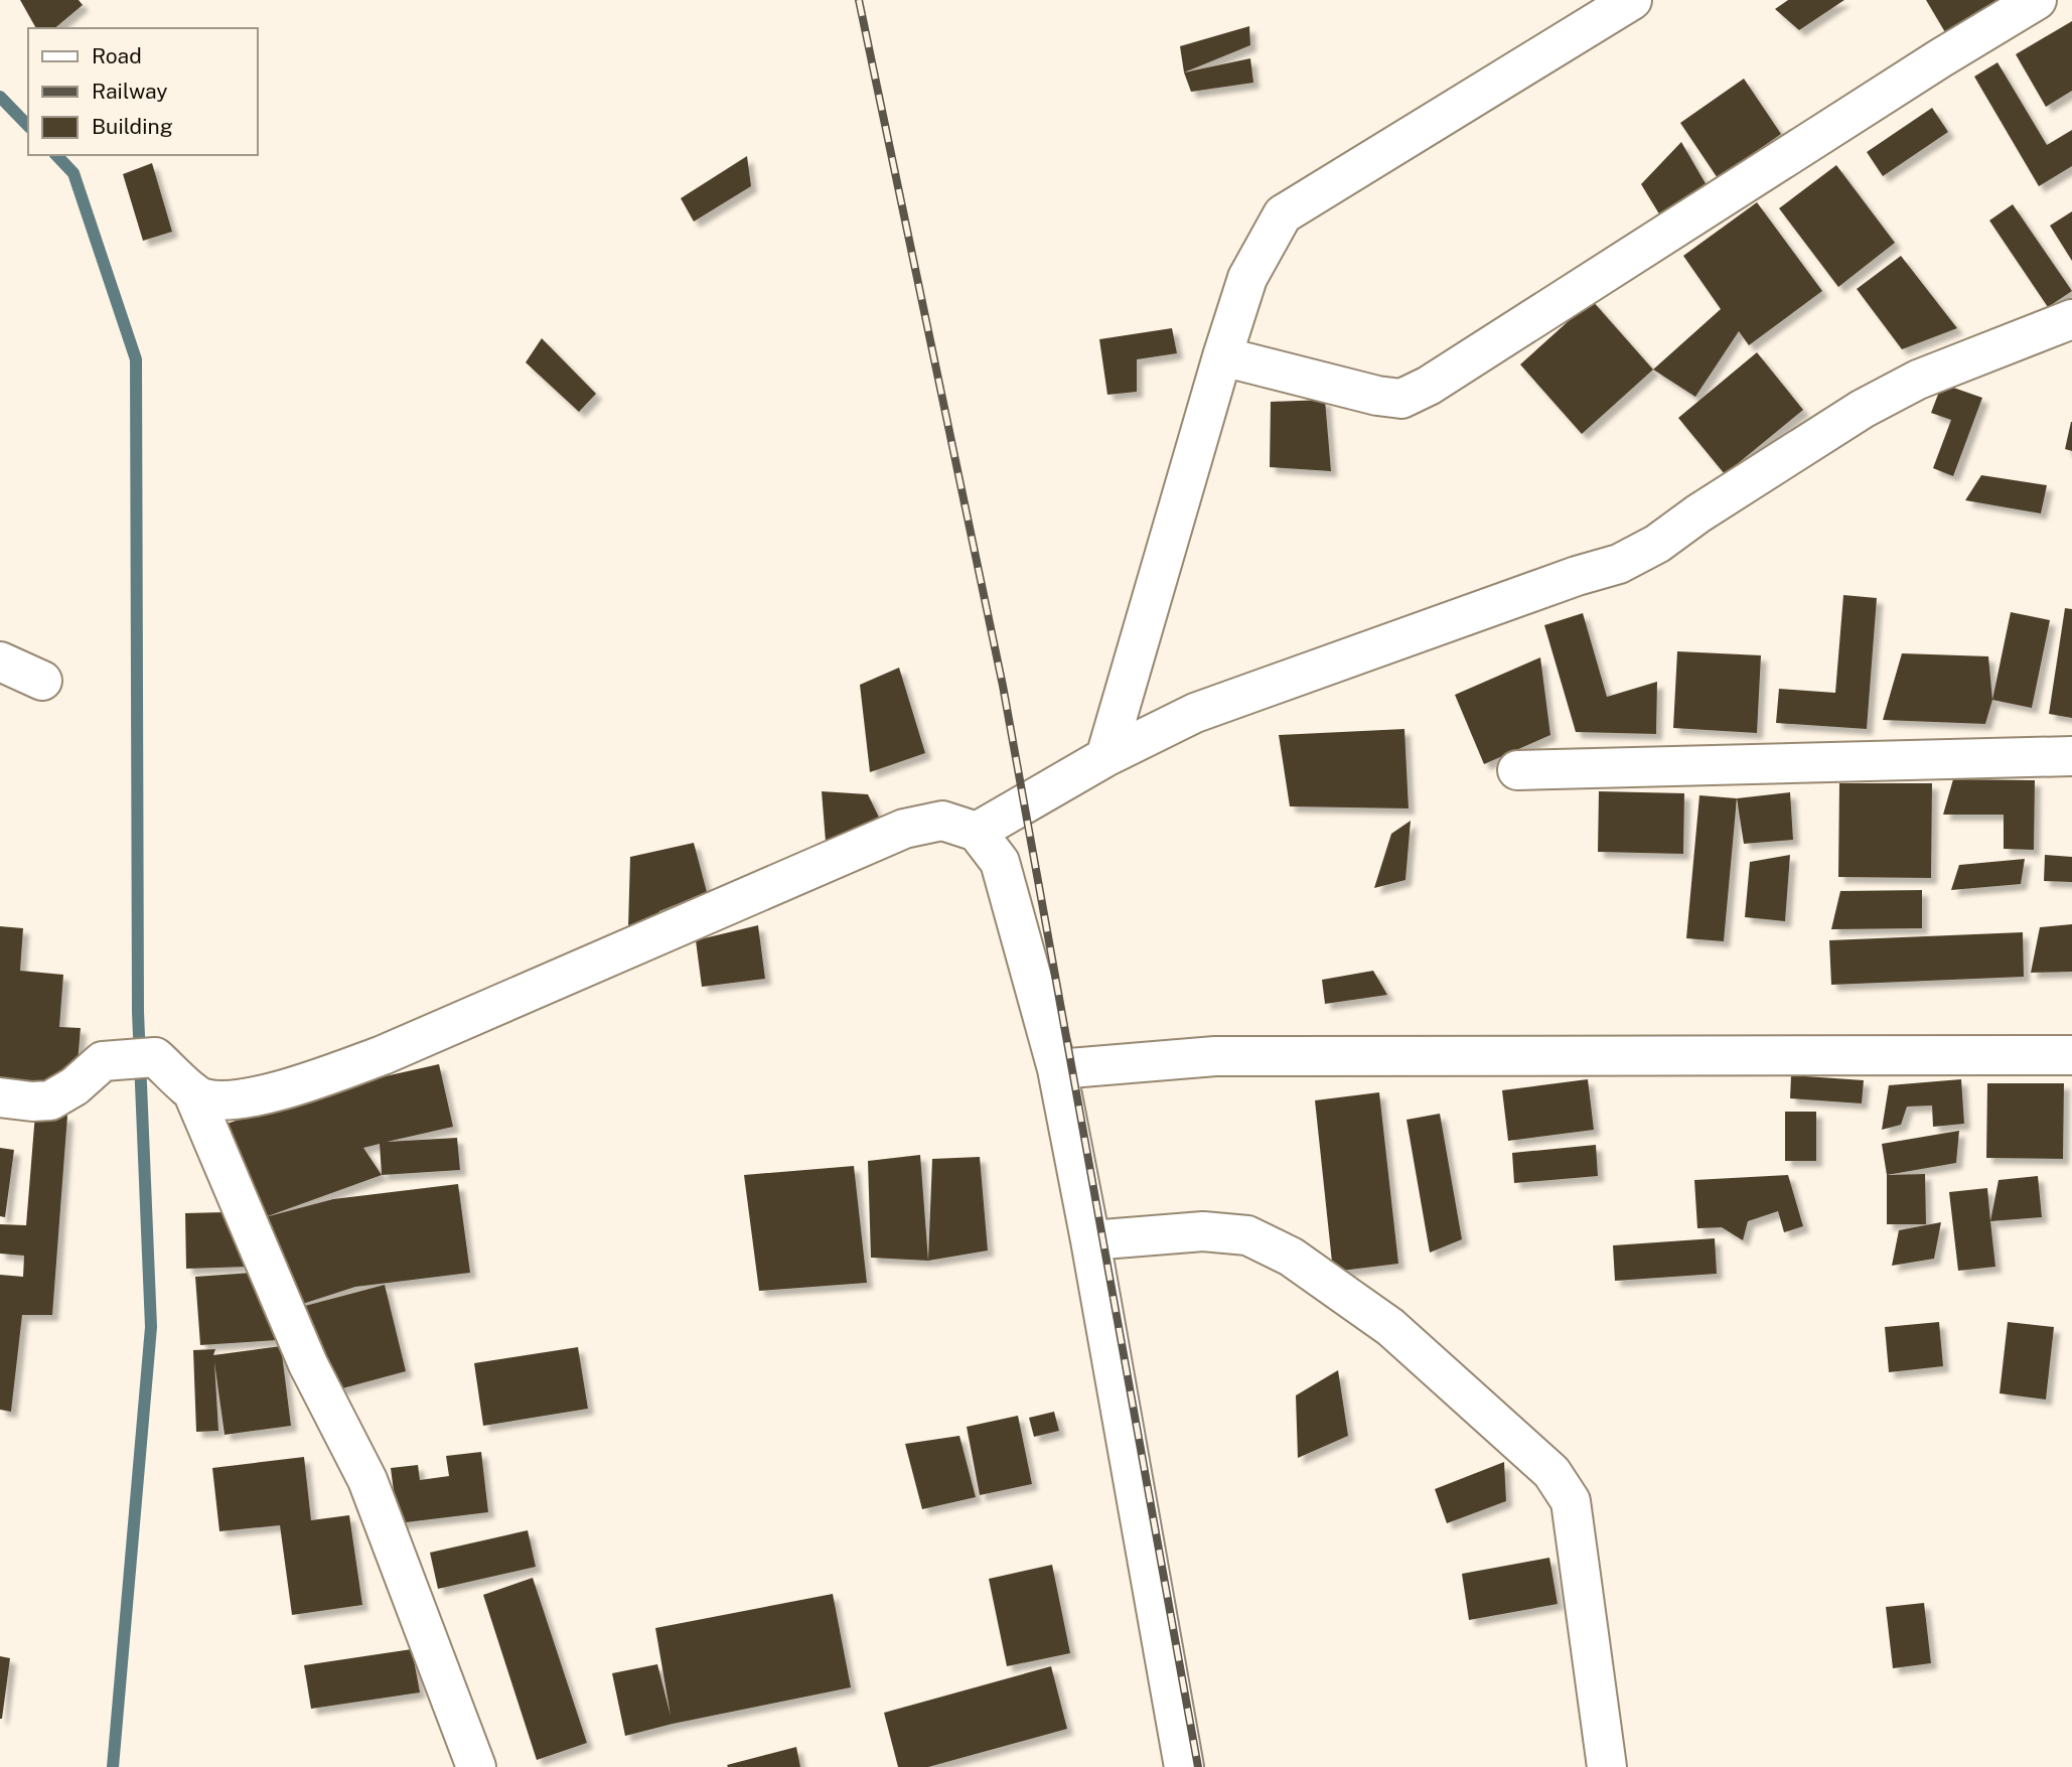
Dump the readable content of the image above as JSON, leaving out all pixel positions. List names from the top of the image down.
{
  "legend": ["Road", "Railway", "Building"]
}
